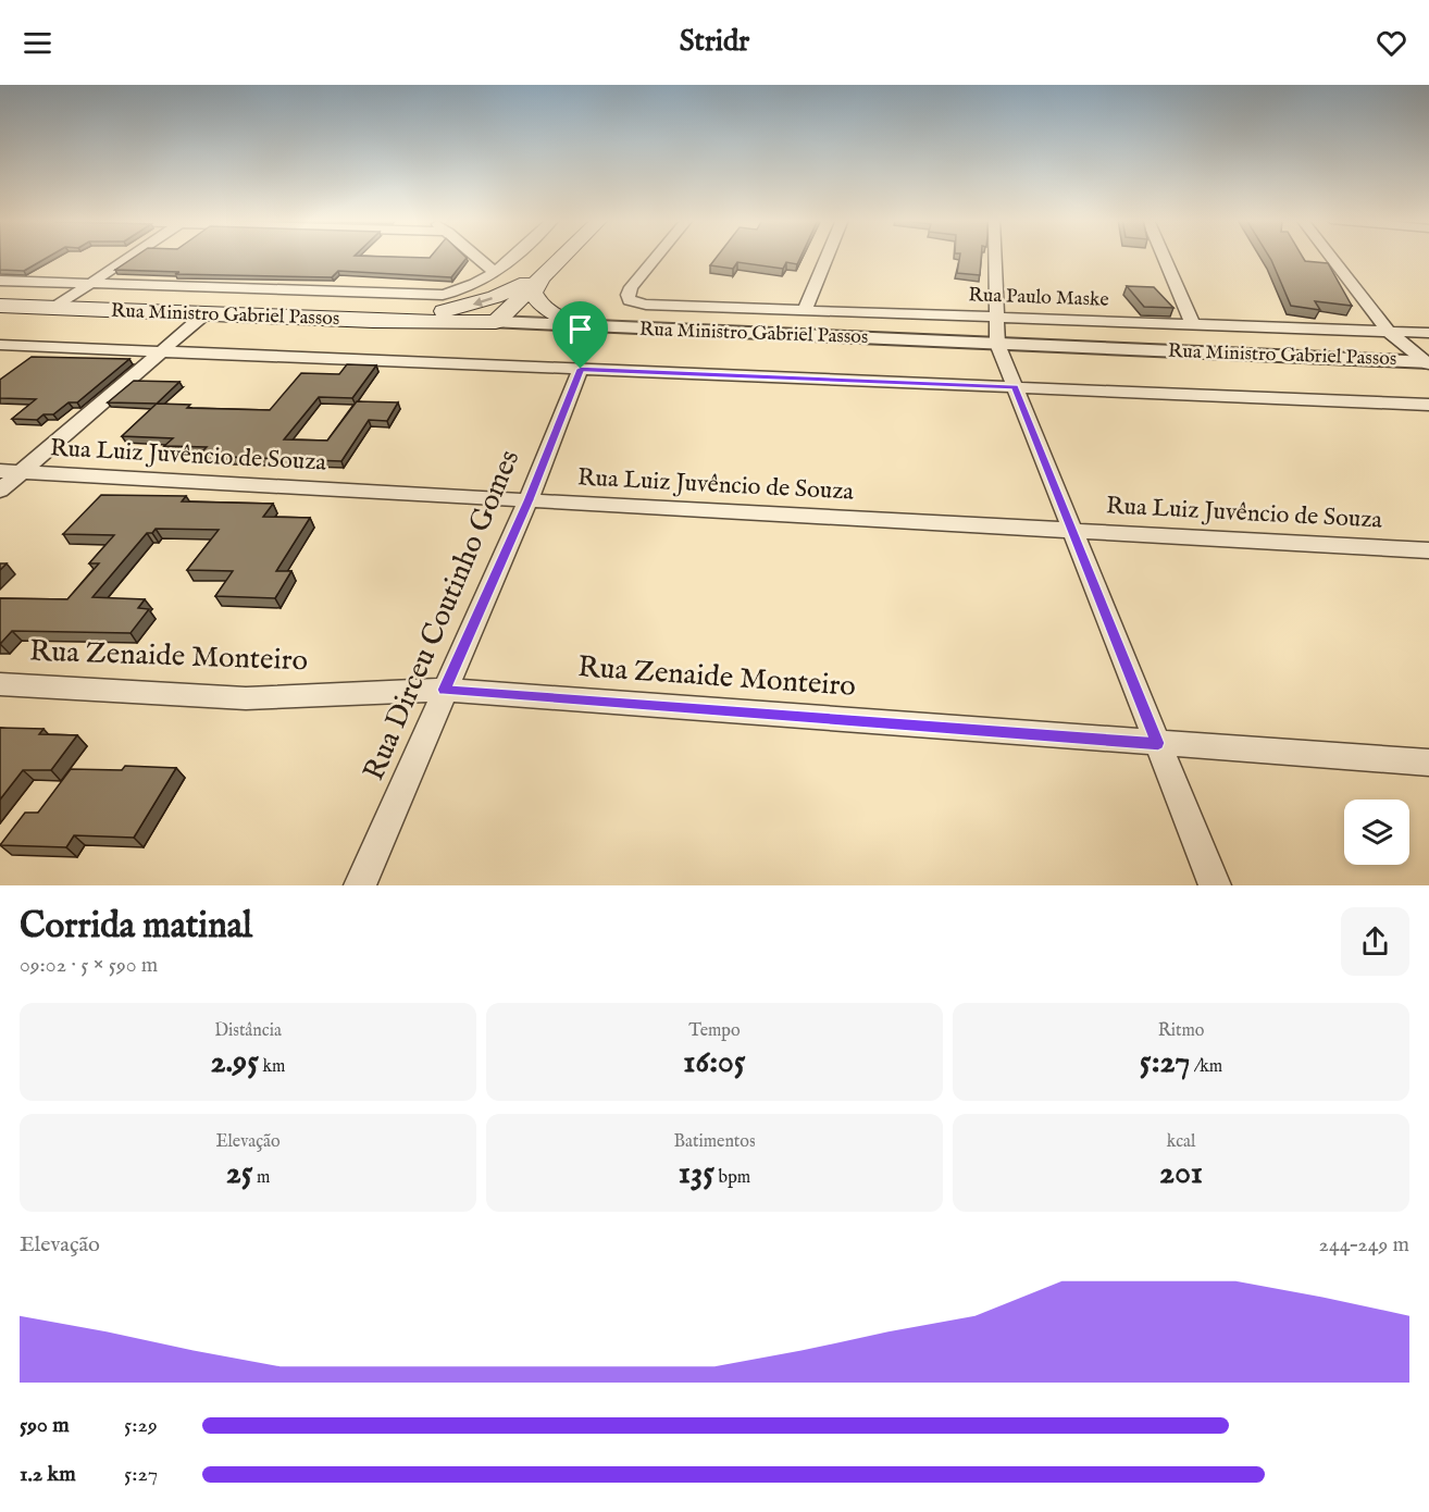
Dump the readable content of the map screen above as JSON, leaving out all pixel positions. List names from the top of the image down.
{
  "streets": {
    "main road": ["Rua Ministro Gabriel Passos"],
    "street": [
      "Rua Paulo Maske",
      "Rua Luiz Juvêncio de Souza",
      "Rua Dirceu Coutinho Gomes",
      "Rua Zenaide Monteiro"
    ]
  },
  "crossings": [
    ["Rua Luiz Juvêncio de Souza", "Rua Dirceu Coutinho Gomes"],
    ["Rua Dirceu Coutinho Gomes", "Rua Zenaide Monteiro"]
  ],
  "page": {
    "header": "Stridr",
    "heading": ["Corrida matinal", "09:02 · 5 × 590 m"],
    "stats": [
      ["Distância", "2.95 km"],
      ["Tempo", "16:05"],
      ["Ritmo", "5:27 /km"],
      ["Elevação", "25 m"],
      ["Batimentos", "135 bpm"],
      ["kcal", "201"]
    ],
    "chart": ["Elevação", "244–249 m"],
    "list": [
      {
        "name": "590 m",
        "note": "5:29"
      },
      {
        "name": "1.2 km",
        "note": "5:27"
      }
    ]
  }
}
